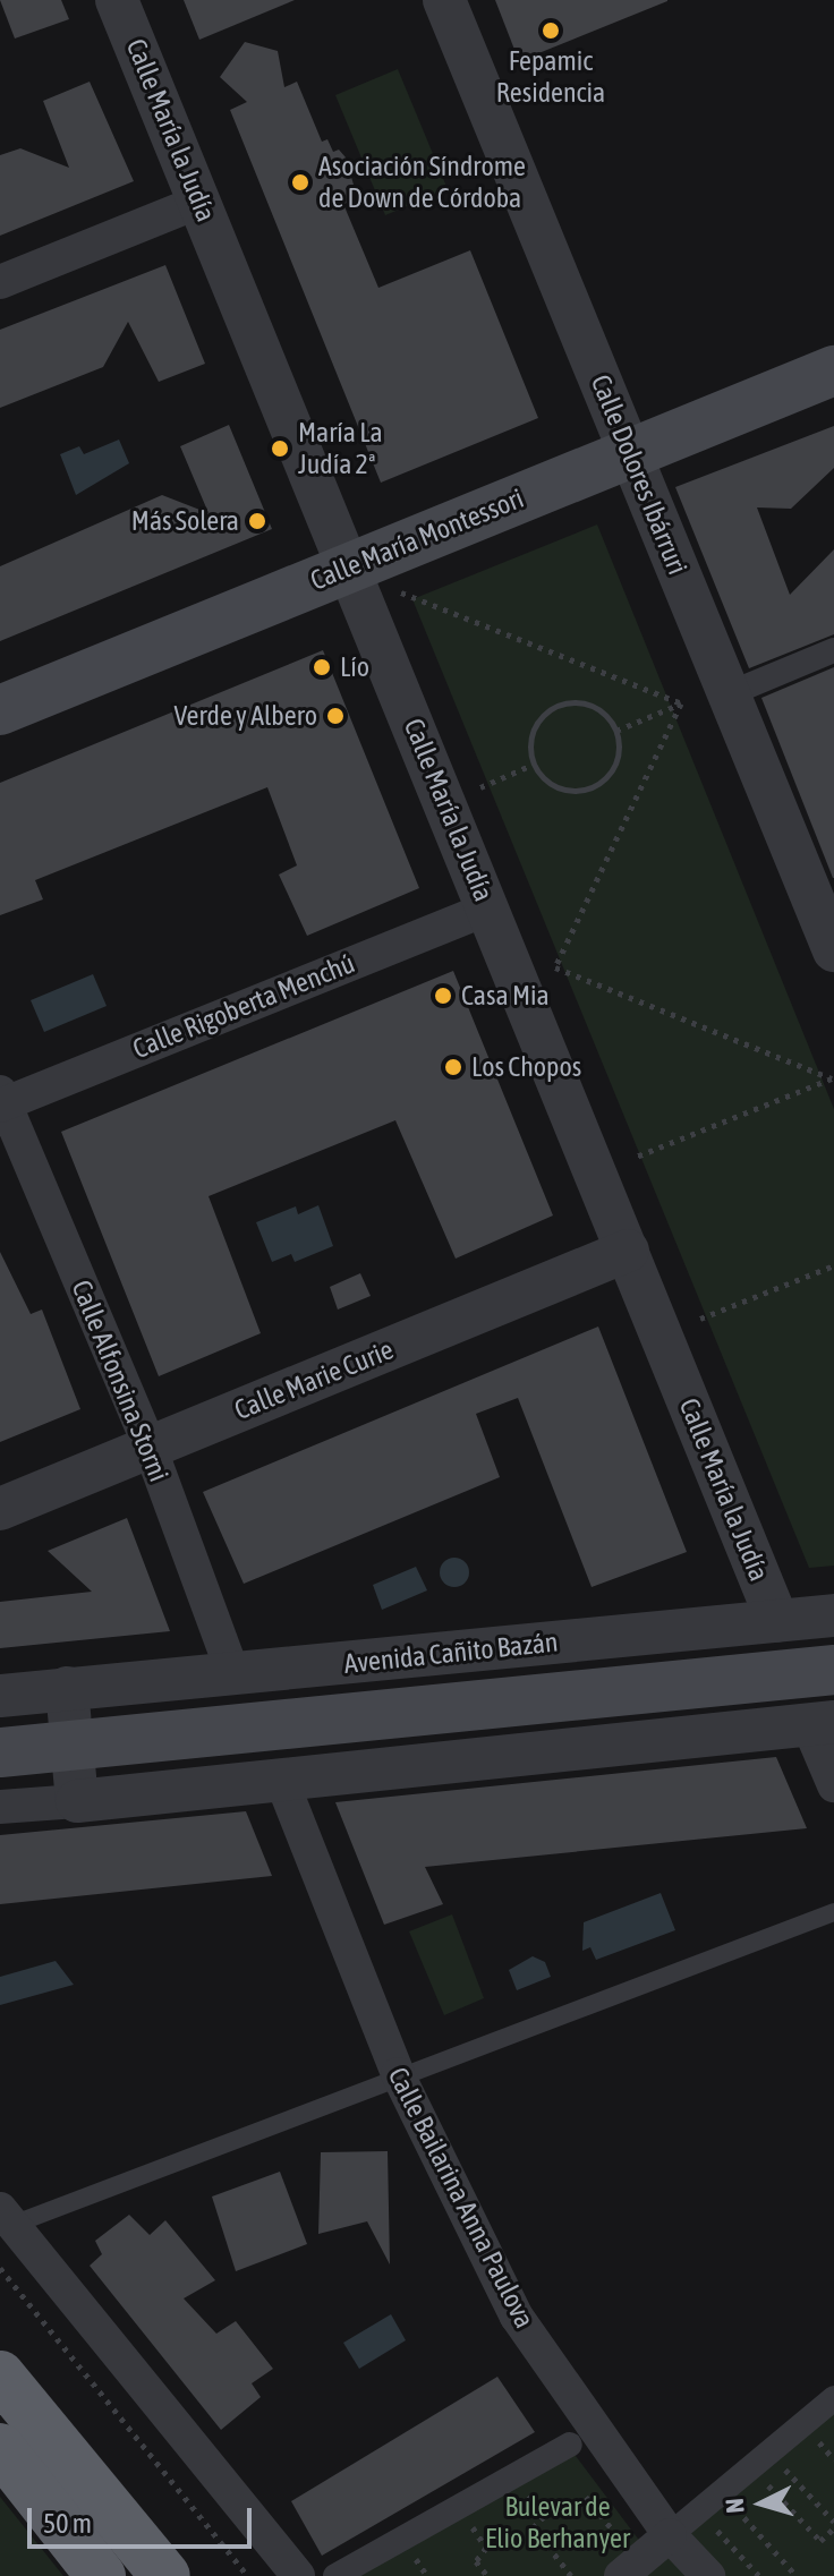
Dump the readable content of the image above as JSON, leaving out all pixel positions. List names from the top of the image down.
{
  "streets": {
    "main road": ["Calle María Montessori", "Avenida Cañito Bazán"],
    "street": [
      "Calle María la Judía",
      "Calle Dolores Ibárruri",
      "Calle Rigoberta Menchú",
      "Calle Marie Curie",
      "Calle Alfonsina Storni",
      "Calle Bailarina Anna Paulova"
    ]
  },
  "crossings": [
    ["Calle María la Judía", "Calle María Montessori"],
    ["Calle María la Judía", "Calle Rigoberta Menchú"],
    ["Calle María la Judía", "Calle Marie Curie"],
    ["Calle María la Judía", "Avenida Cañito Bazán"],
    ["Calle Dolores Ibárruri", "Calle María Montessori"],
    ["Calle Rigoberta Menchú", "Calle Alfonsina Storni"],
    ["Calle Marie Curie", "Calle Alfonsina Storni"],
    ["Calle Alfonsina Storni", "Avenida Cañito Bazán"]
  ],
  "parks": ["Bulevar de Elio Berhanyer"],
  "places": [
    "Fepamic Residencia",
    "Asociación Síndrome de Down de Córdoba",
    "María La Judía 2ª",
    "Más Solera",
    "Lío",
    "Verde y Albero",
    "Casa Mia",
    "Los Chopos"
  ],
  "scale_bar": "50 m",
  "north": "left"
}
